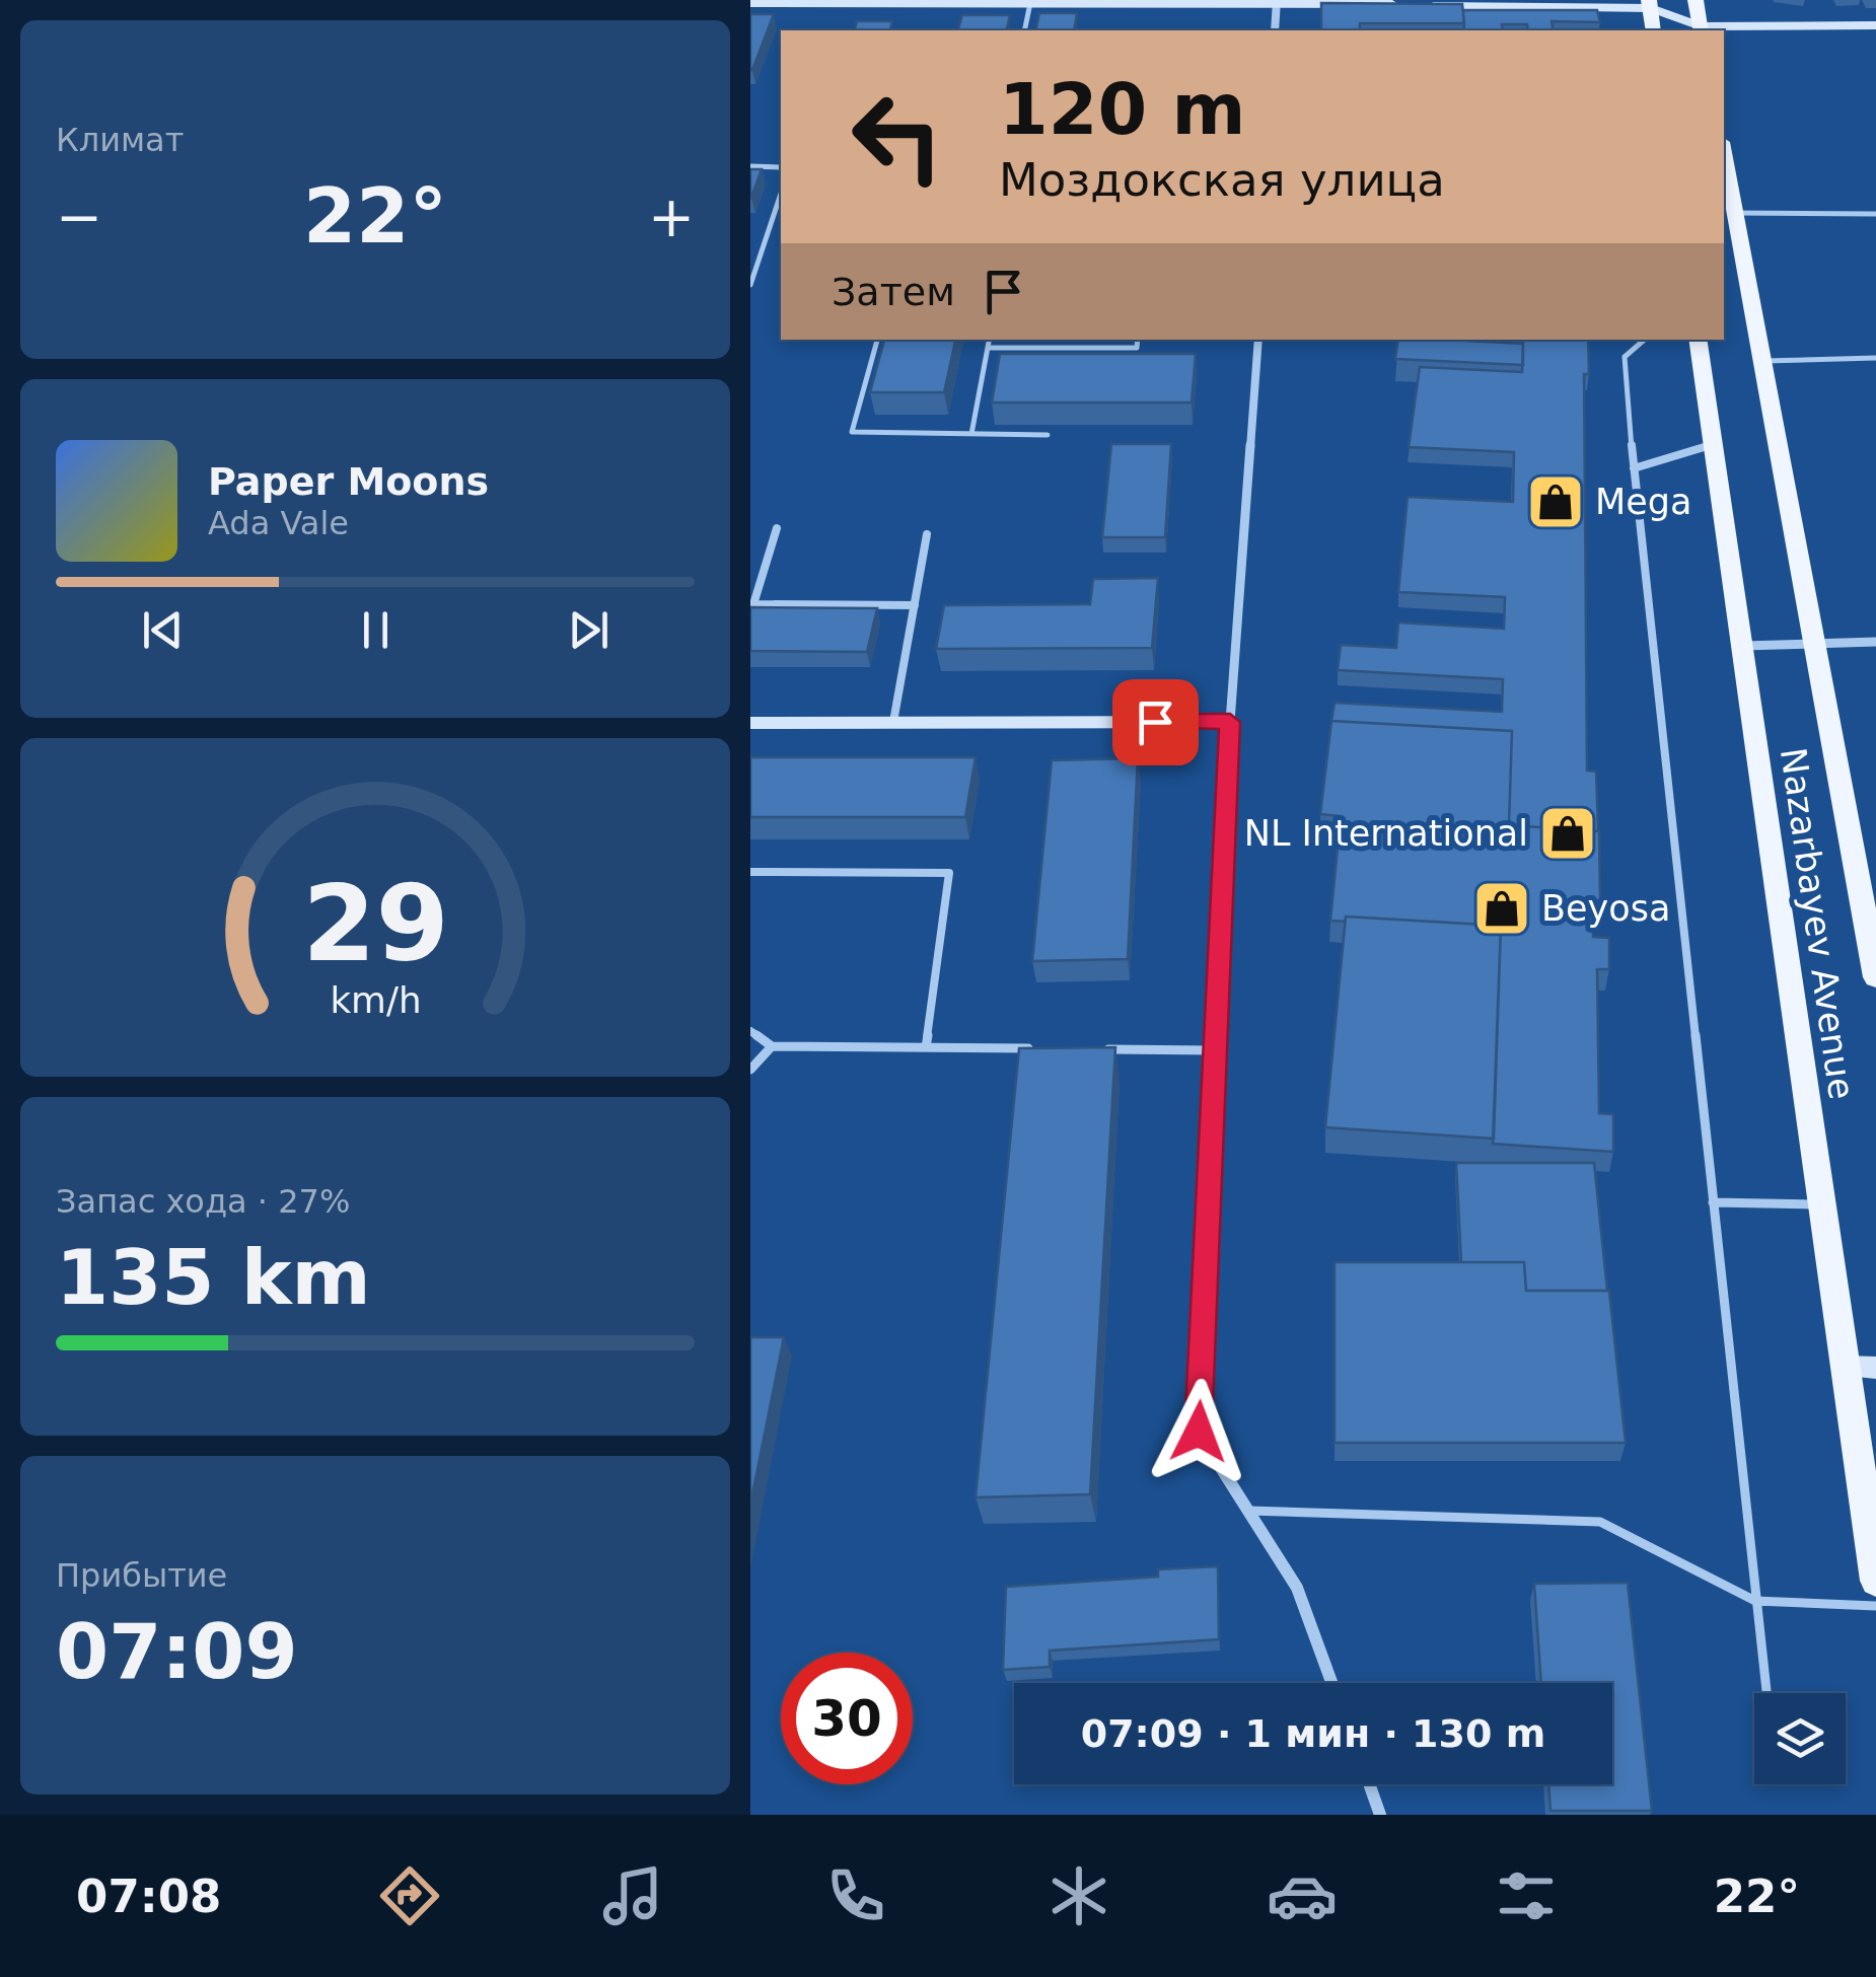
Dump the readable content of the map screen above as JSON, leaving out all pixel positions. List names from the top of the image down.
{
  "streets": {
    "main road": ["Nazarbayev Avenue"]
  },
  "places": {
    "shop": ["Mega", "NL International", "Beyosa"]
  },
  "page": {
    "tile": [
      "Климат",
      ["Запас хода · 27%", "135 km"],
      ["Прибытие", "07:09"]
    ],
    "turn": ["120 m", "Моздокская улица"],
    "heat": ["−", "22°", "+"],
    "then": "Затем",
    "song": ["Paper Moons", "Ada Vale"],
    "limit": "30",
    "trip": "07:09 · 1 мин · 130 m",
    "tabs": ["07:08", "22°"],
    "gauge": ["29", "km/h"]
  }
}
